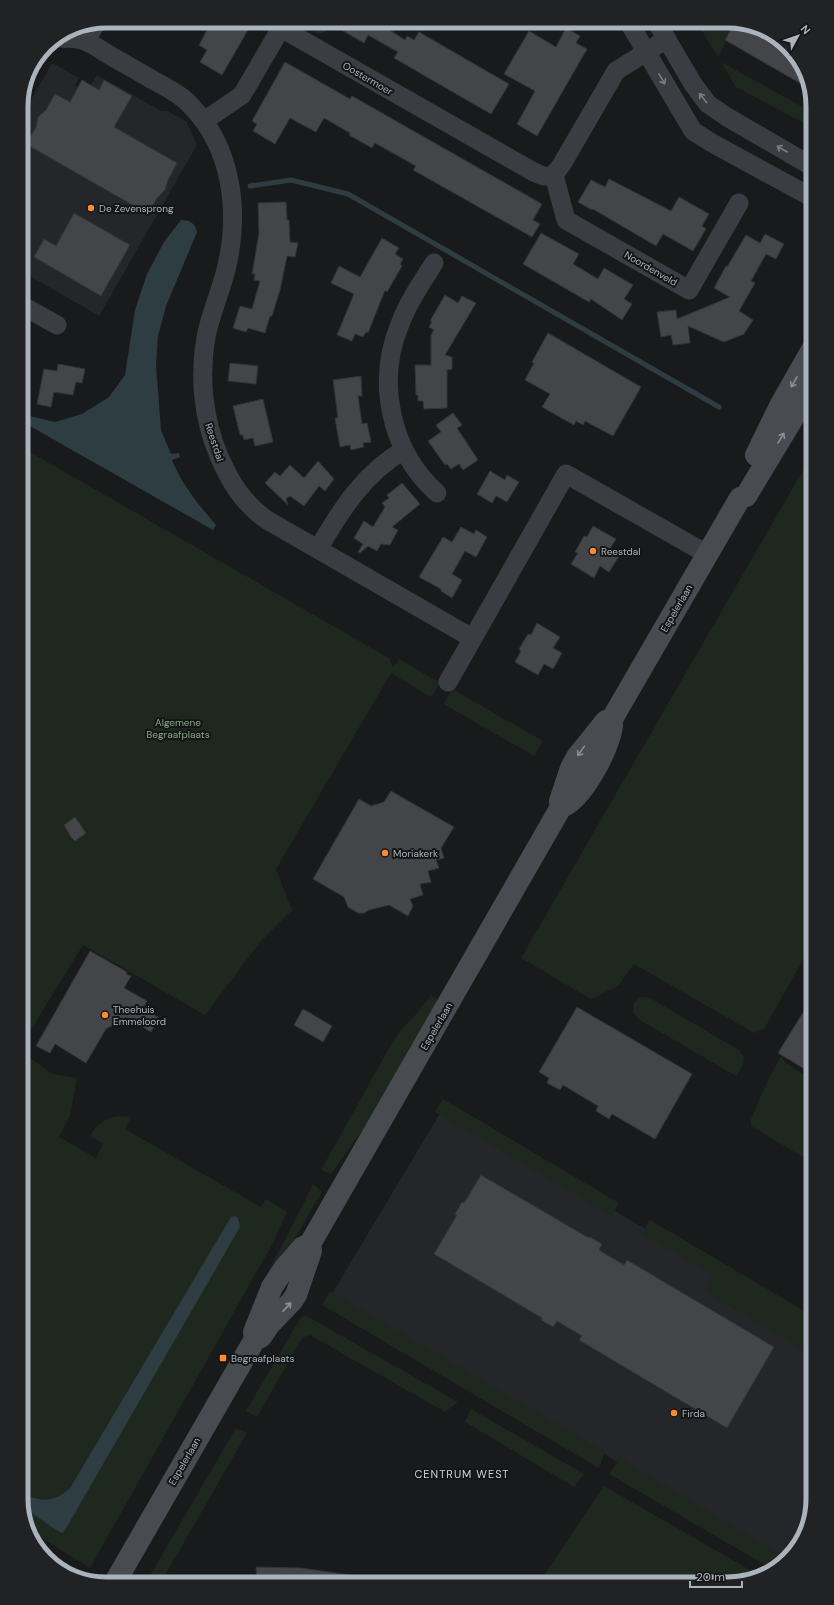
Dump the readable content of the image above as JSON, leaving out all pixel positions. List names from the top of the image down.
{
  "streets": {
    "main road": ["Espelerlaan"],
    "street": ["Oostermoer", "Noordenveld", "Reestdal"]
  },
  "crossings": [
    ["Oostermoer", "Noordenveld"],
    ["Oostermoer", "Reestdal"]
  ],
  "districts": ["CENTRUM WEST"],
  "parks": ["Algemene Begraafplaats"],
  "places": {
    "other": [
      "De Zevensprong",
      "Reestdal",
      "Moriakerk",
      "Theehuis Emmeloord",
      "Firda"
    ],
    "transit": ["Begraafplaats"]
  },
  "scale_bar": "20 m",
  "north": "top right"
}
